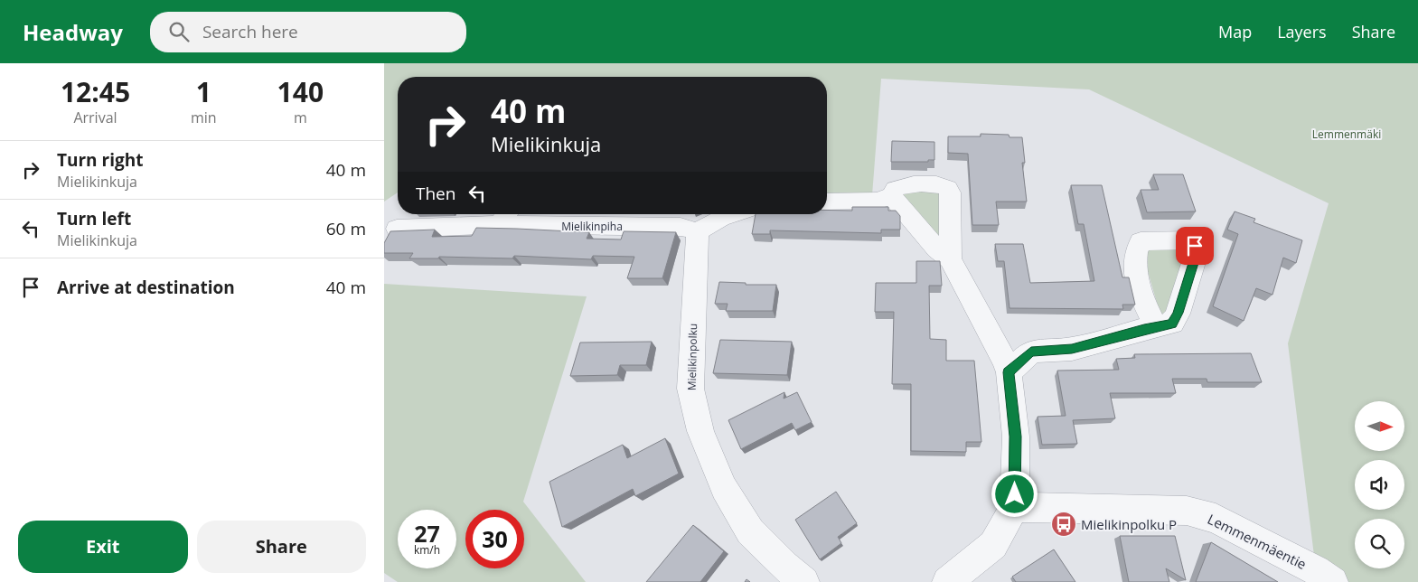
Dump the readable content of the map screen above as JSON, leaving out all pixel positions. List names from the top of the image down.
{
  "streets": {
    "street": ["Mielikinpiha", "Mielikinpolku", "Lemmenmäentie"]
  },
  "crossings": [
    ["Mielikinpiha", "Mielikinpolku"]
  ],
  "parks": ["Lemmenmäki"],
  "places": {
    "bus stop": ["Mielikinpolku P"]
  },
  "north": "right",
  "page": {
    "header": "Headway",
    "search": "Search here",
    "nav": ["Map", "Layers", "Share"],
    "eta": [
      "12:45",
      "Arrival",
      "1",
      "min",
      "140",
      "m"
    ],
    "turn": ["40 m", "Mielikinkuja"],
    "list": [
      {
        "name": "Turn right",
        "note": "Mielikinkuja",
        "value": "40 m"
      },
      {
        "name": "Turn left",
        "note": "Mielikinkuja",
        "value": "60 m"
      },
      {
        "name": "Arrive at destination",
        "value": "40 m"
      }
    ],
    "then": "Then",
    "speed": "27 km/h",
    "limit": "30",
    "buttons": ["Exit", "Share"]
  }
}
